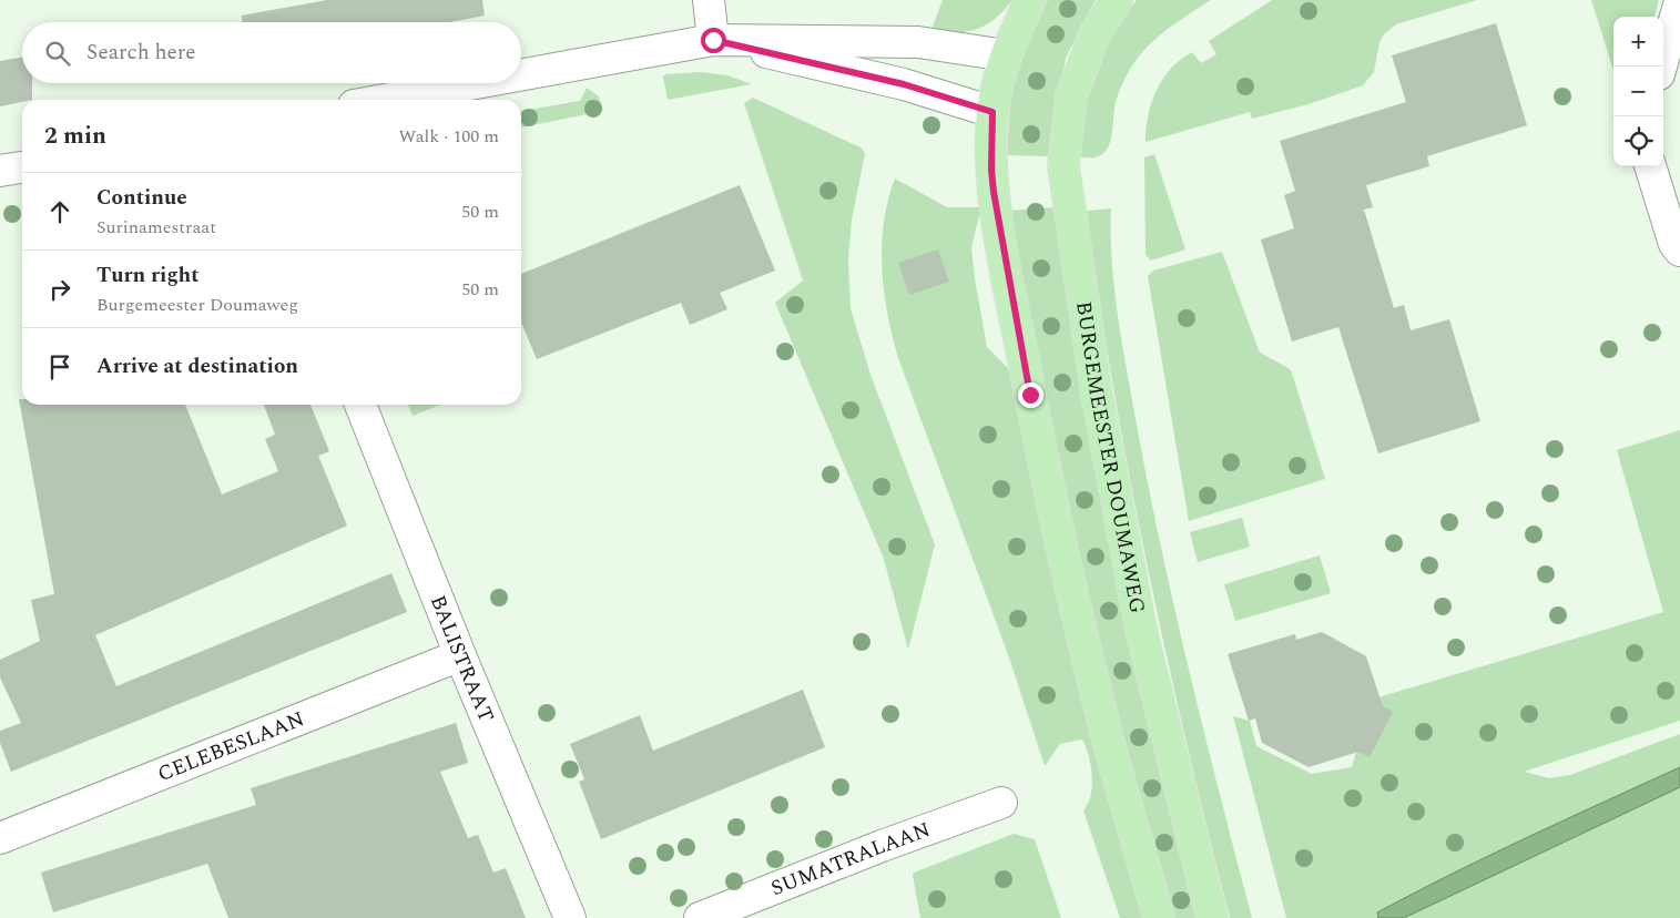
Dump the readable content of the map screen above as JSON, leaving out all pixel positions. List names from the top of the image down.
{
  "streets": {
    "main road": ["BURGEMEESTER DOUMAWEG"],
    "street": ["BALISTRAAT", "CELEBESLAAN", "SUMATRALAAN"]
  },
  "crossings": [
    ["BALISTRAAT", "CELEBESLAAN"]
  ],
  "page": {
    "map_buttons": ["+", "−"],
    "search": "Search here",
    "heading": ["2 min", "Walk · 100 m"],
    "list": [
      ["Continue", "Surinamestraat", "50 m"],
      ["Turn right", "Burgemeester Doumaweg", "50 m"],
      "Arrive at destination"
    ]
  }
}
